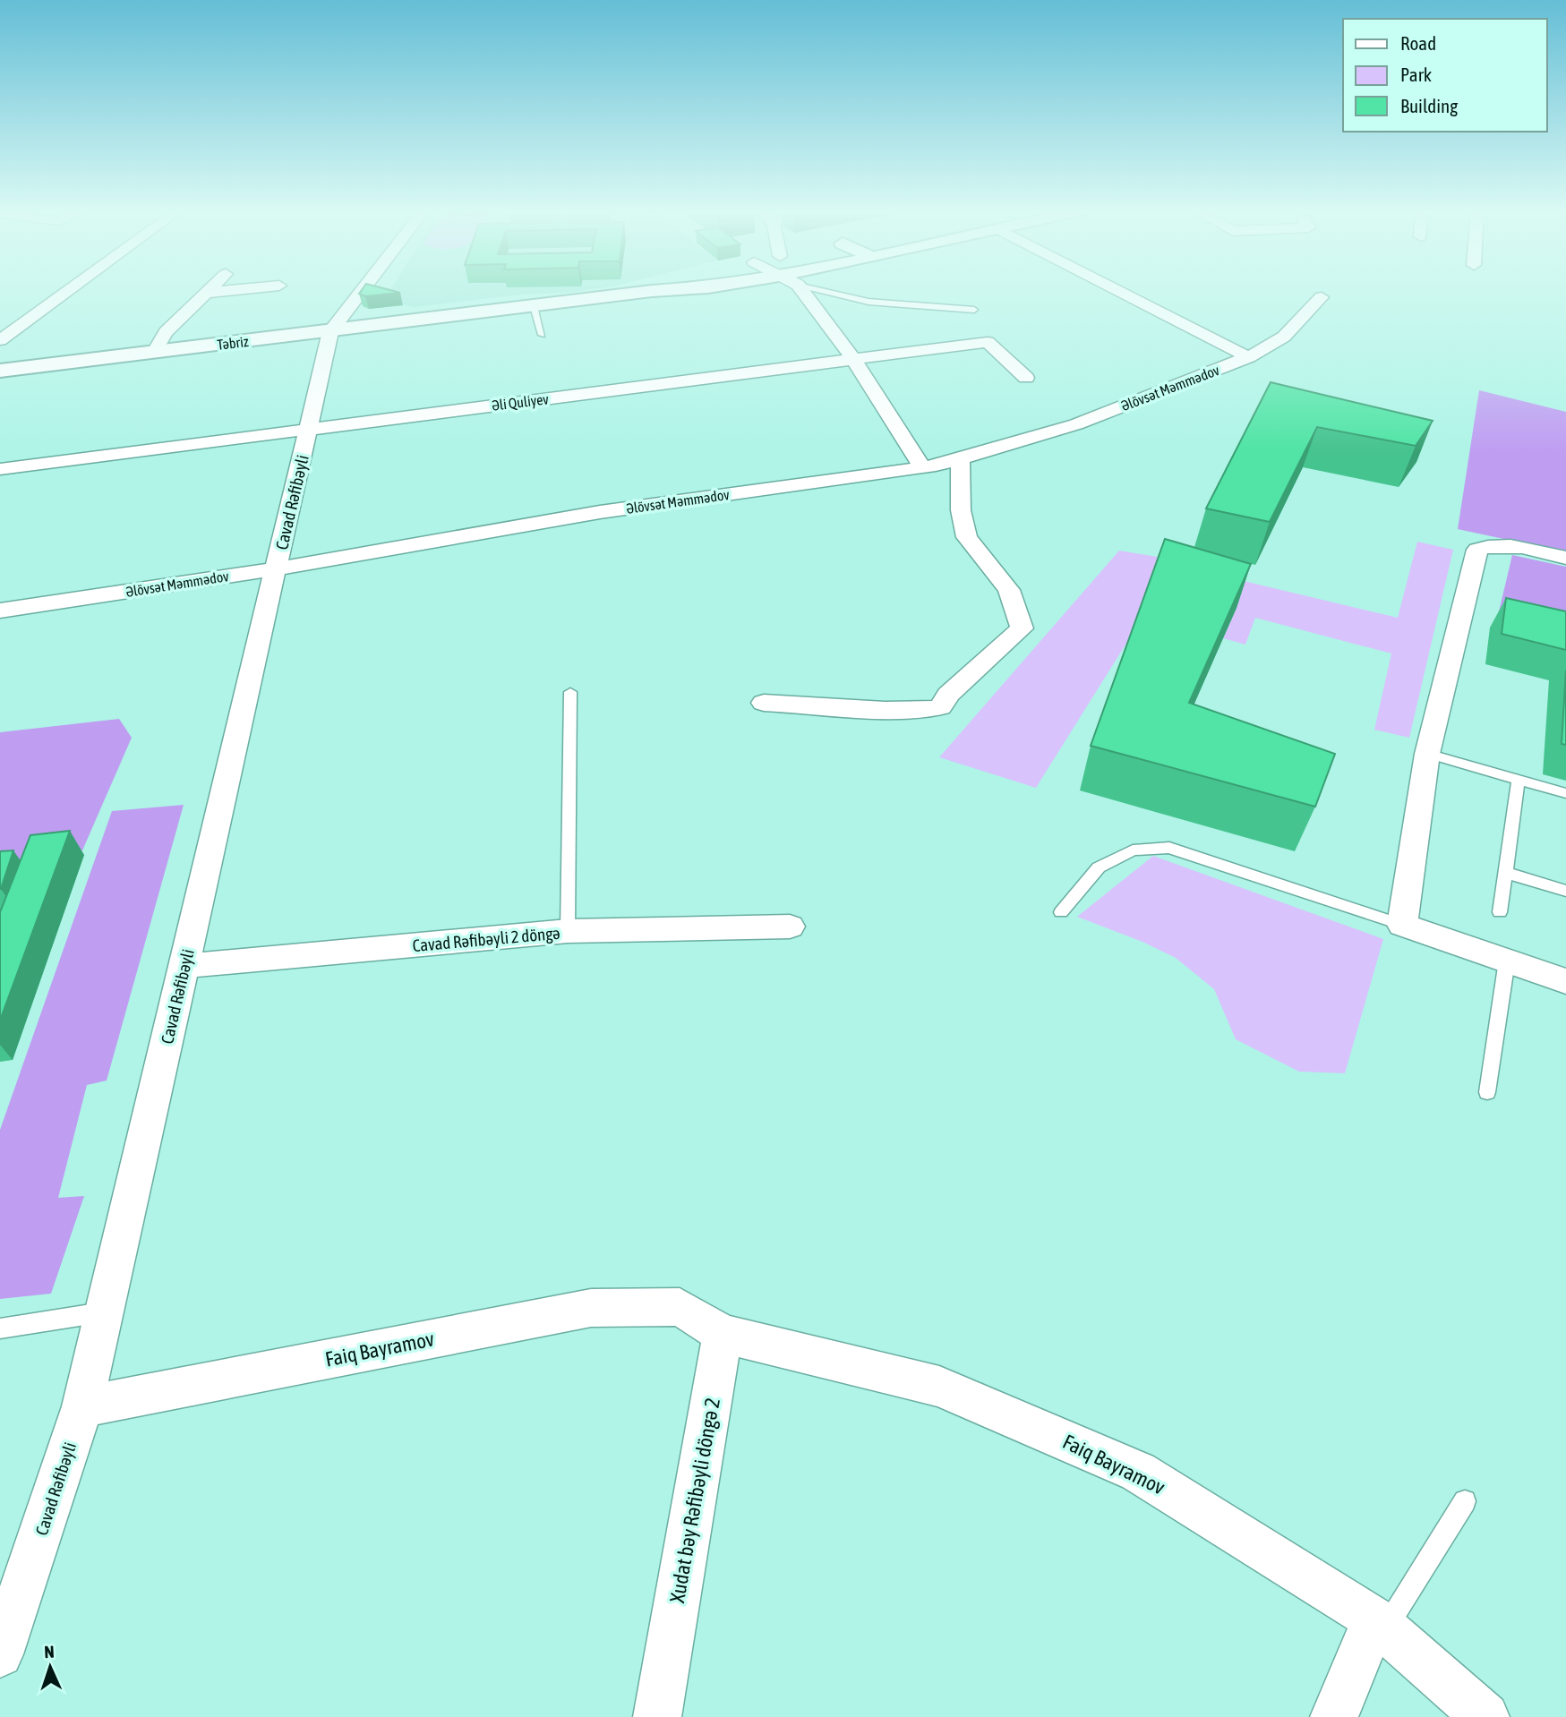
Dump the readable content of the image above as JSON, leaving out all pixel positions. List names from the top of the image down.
{
  "streets": {
    "main road": ["Təbriz"],
    "street": [
      "Əlövsət Məmmədov",
      "Əli Quliyev",
      "Cavad Rəfibəyli",
      "Cavad Rəfibəyli 2 döngə",
      "Faiq Bayramov",
      "Xudat bəy Rəfibəyli döngə 2"
    ]
  },
  "crossings": [
    ["Təbriz", "Cavad Rəfibəyli"],
    ["Əlövsət Məmmədov", "Cavad Rəfibəyli"],
    ["Əli Quliyev", "Cavad Rəfibəyli"],
    ["Cavad Rəfibəyli", "Cavad Rəfibəyli 2 döngə"],
    ["Cavad Rəfibəyli", "Faiq Bayramov"],
    ["Faiq Bayramov", "Xudat bəy Rəfibəyli döngə 2"]
  ],
  "legend": ["Road", "Park", "Building"],
  "north": "top"
}
